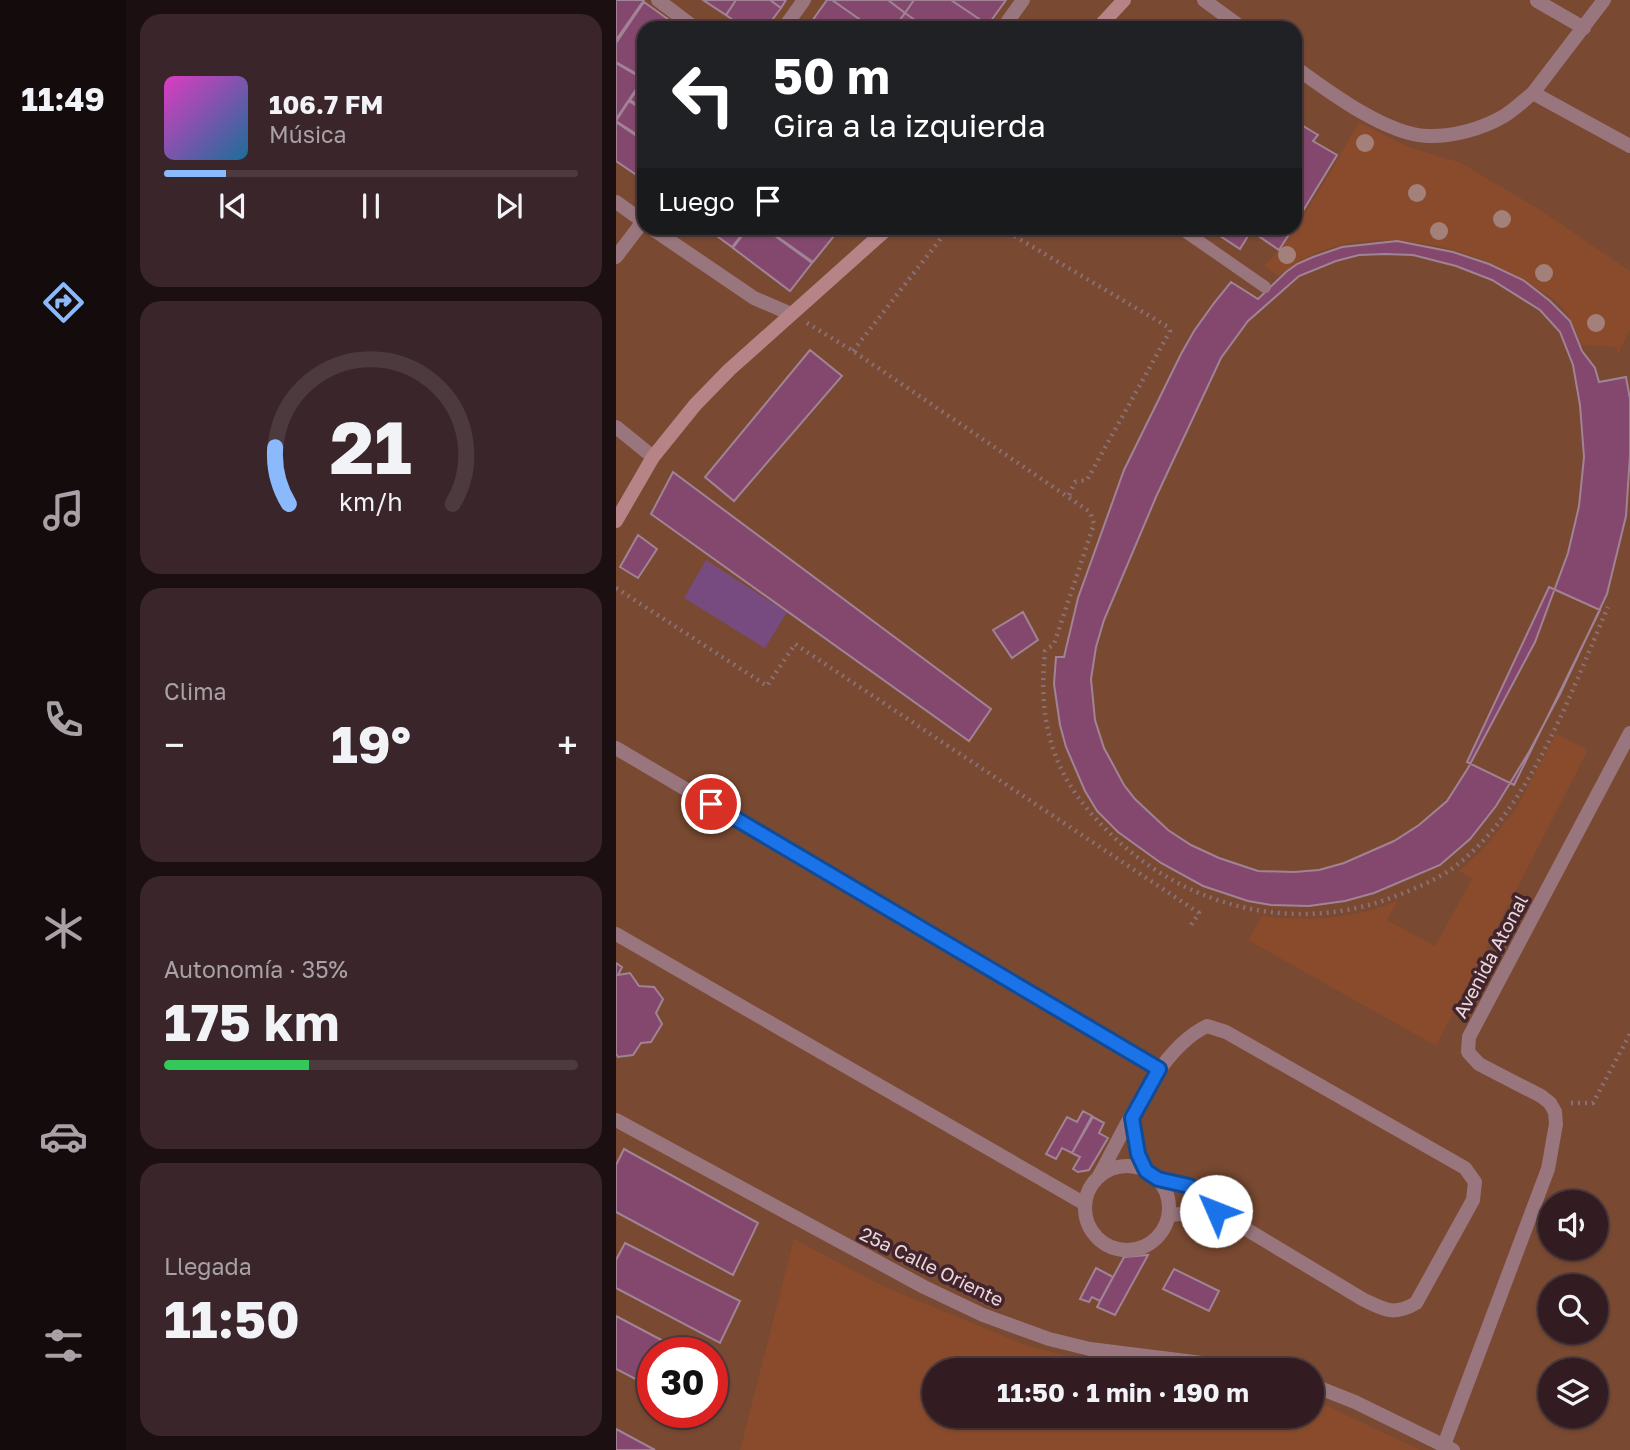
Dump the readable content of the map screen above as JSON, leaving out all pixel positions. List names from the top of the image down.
{
  "streets": {
    "street": ["Avenida Atonal", "25a Calle Oriente"]
  },
  "page": {
    "tabs": "11:49",
    "turn": ["50 m", "Gira a la izquierda"],
    "song": ["106.7 FM", "Música"],
    "then": "Luego",
    "tile": [
      "Clima",
      ["Autonomía · 35%", "175 km"],
      ["Llegada", "11:50"]
    ],
    "heat": ["−", "19°", "+"],
    "limit": "30",
    "trip": "11:50 · 1 min · 190 m",
    "gauge": ["21", "km/h"]
  }
}
